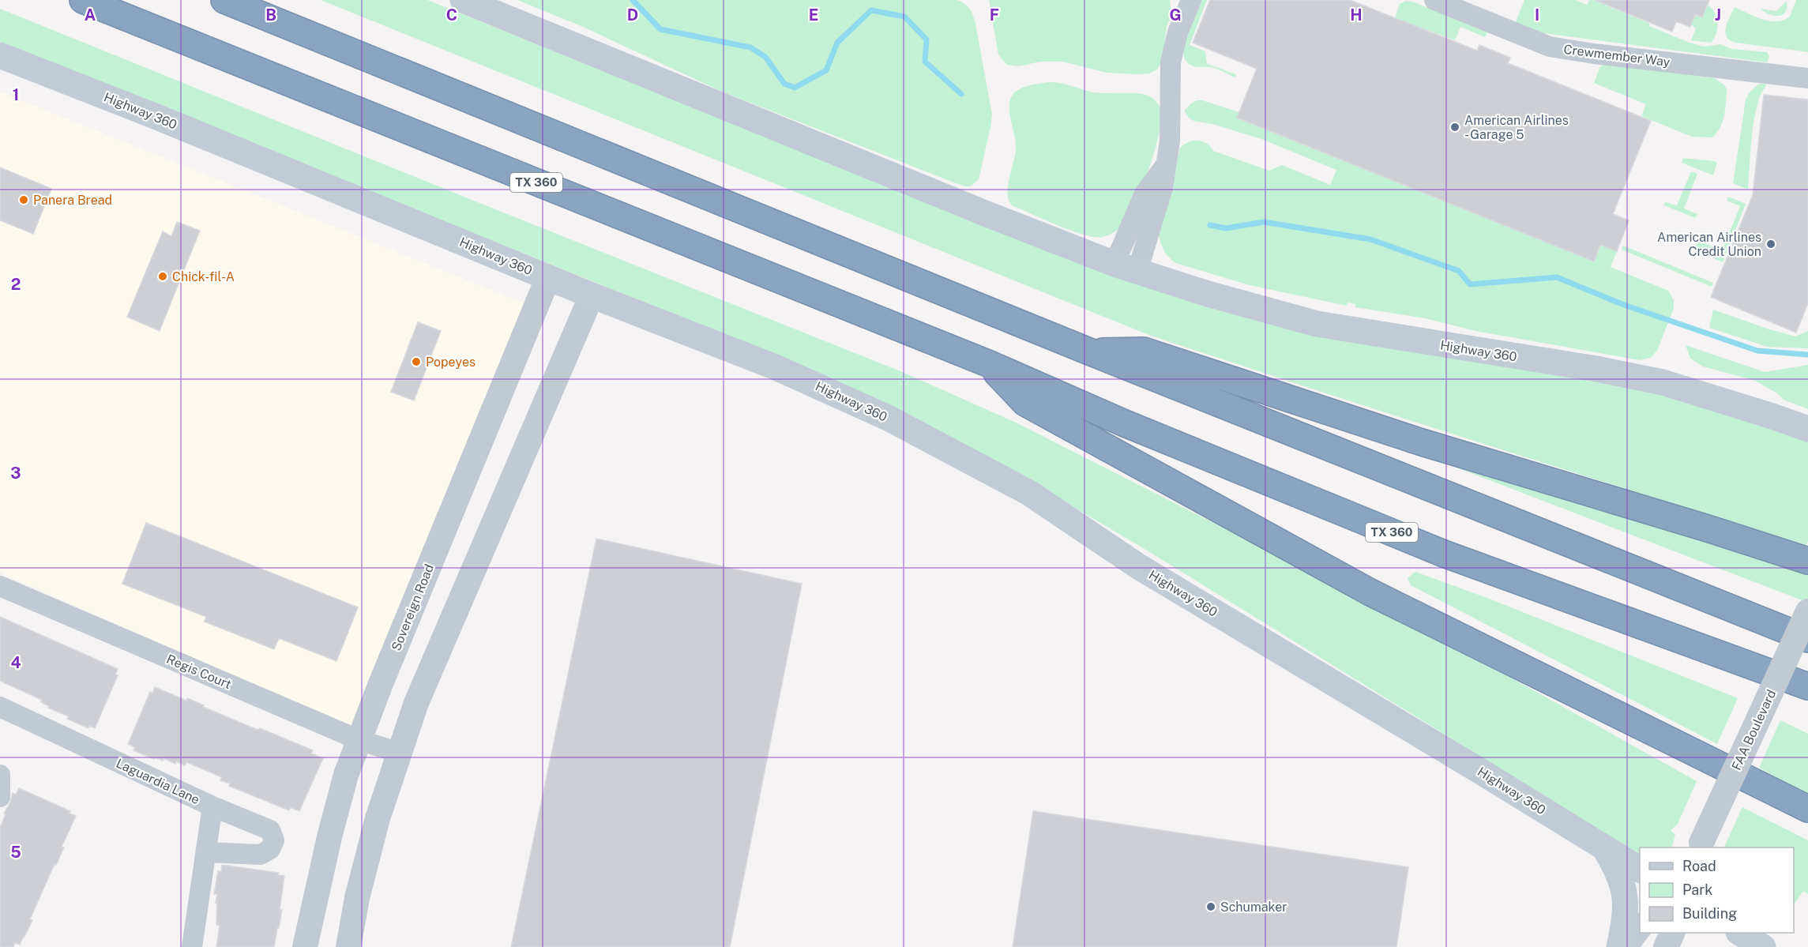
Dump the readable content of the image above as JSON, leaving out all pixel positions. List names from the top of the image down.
{
  "streets": {
    "highway": ["TX 360"],
    "main road": ["Highway 360"],
    "street": [
      "Crewmember Way",
      "Sovereign Road",
      "Regis Court",
      "FAA Boulevard",
      "Laguardia Lane"
    ]
  },
  "crossings": [
    ["Highway 360", "Sovereign Road"],
    ["Sovereign Road", "Regis Court"]
  ],
  "places": [
    "American Airlines - Garage 5",
    "Panera Bread",
    "American Airlines Credit Union",
    "Chick-fil-A",
    "Popeyes",
    "Schumaker"
  ],
  "legend": ["Road", "Park", "Building"],
  "grid": {
    "columns": [
      "A",
      "B",
      "C",
      "D",
      "E",
      "F",
      "G",
      "H",
      "I",
      "J"
    ],
    "rows": [
      "1",
      "2",
      "3",
      "4",
      "5"
    ]
  }
}
